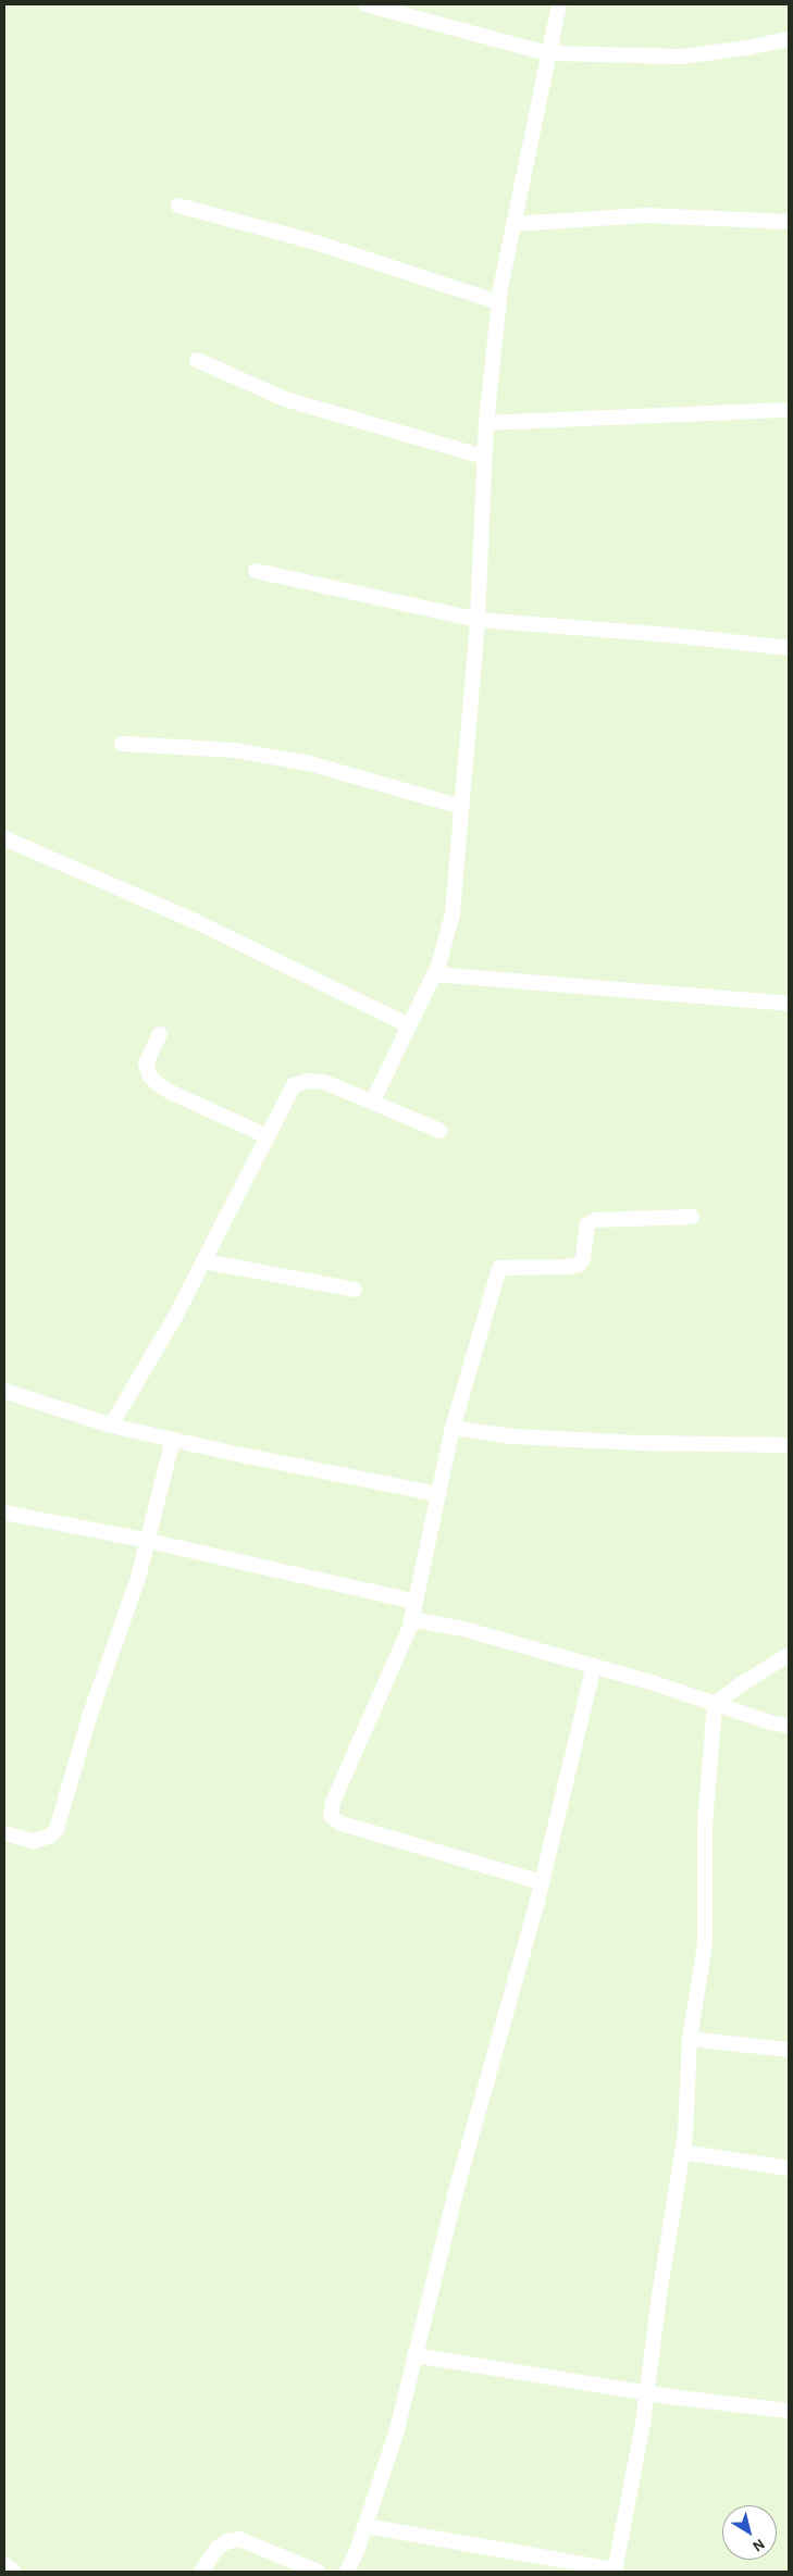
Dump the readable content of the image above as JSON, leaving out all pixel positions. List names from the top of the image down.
{
  "north": "bottom right"
}
